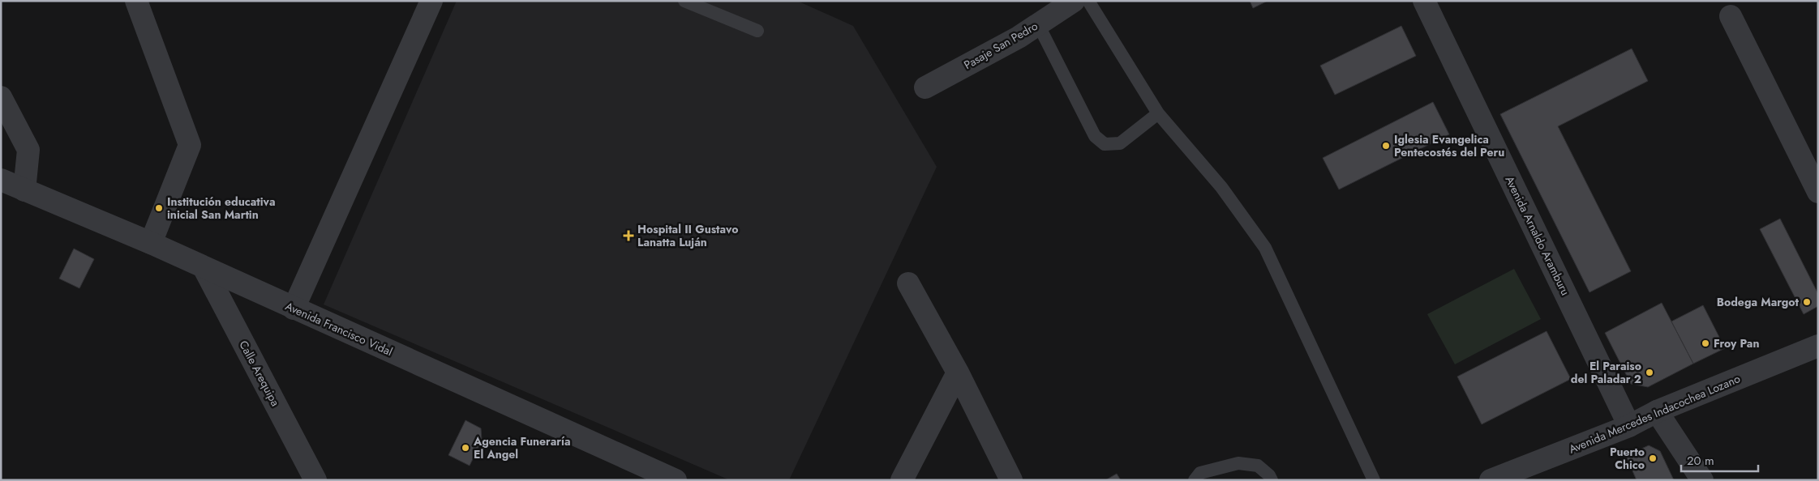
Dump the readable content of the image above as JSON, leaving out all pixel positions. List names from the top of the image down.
{
  "streets": {
    "street": [
      "Pasaje San Pedro",
      "Avenida Arnaldo Aramburu",
      "Avenida Francisco Vidal",
      "Calle Arequipa",
      "Avenida Mercedes Indacochea Lozano"
    ]
  },
  "crossings": [
    ["Avenida Arnaldo Aramburu", "Avenida Mercedes Indacochea Lozano"],
    ["Avenida Francisco Vidal", "Calle Arequipa"]
  ],
  "places": {
    "other": [
      "Iglesia Evangelica Pentecostés del Peru",
      "Institución educativa inicial San Martin",
      "Bodega Margot",
      "Froy Pan",
      "El Paraiso del Paladar 2",
      "Agencia Funeraría El Angel",
      "Puerto Chico"
    ],
    "health": ["Hospital II Gustavo Lanatta Luján"]
  },
  "scale_bar": "20 m"
}
